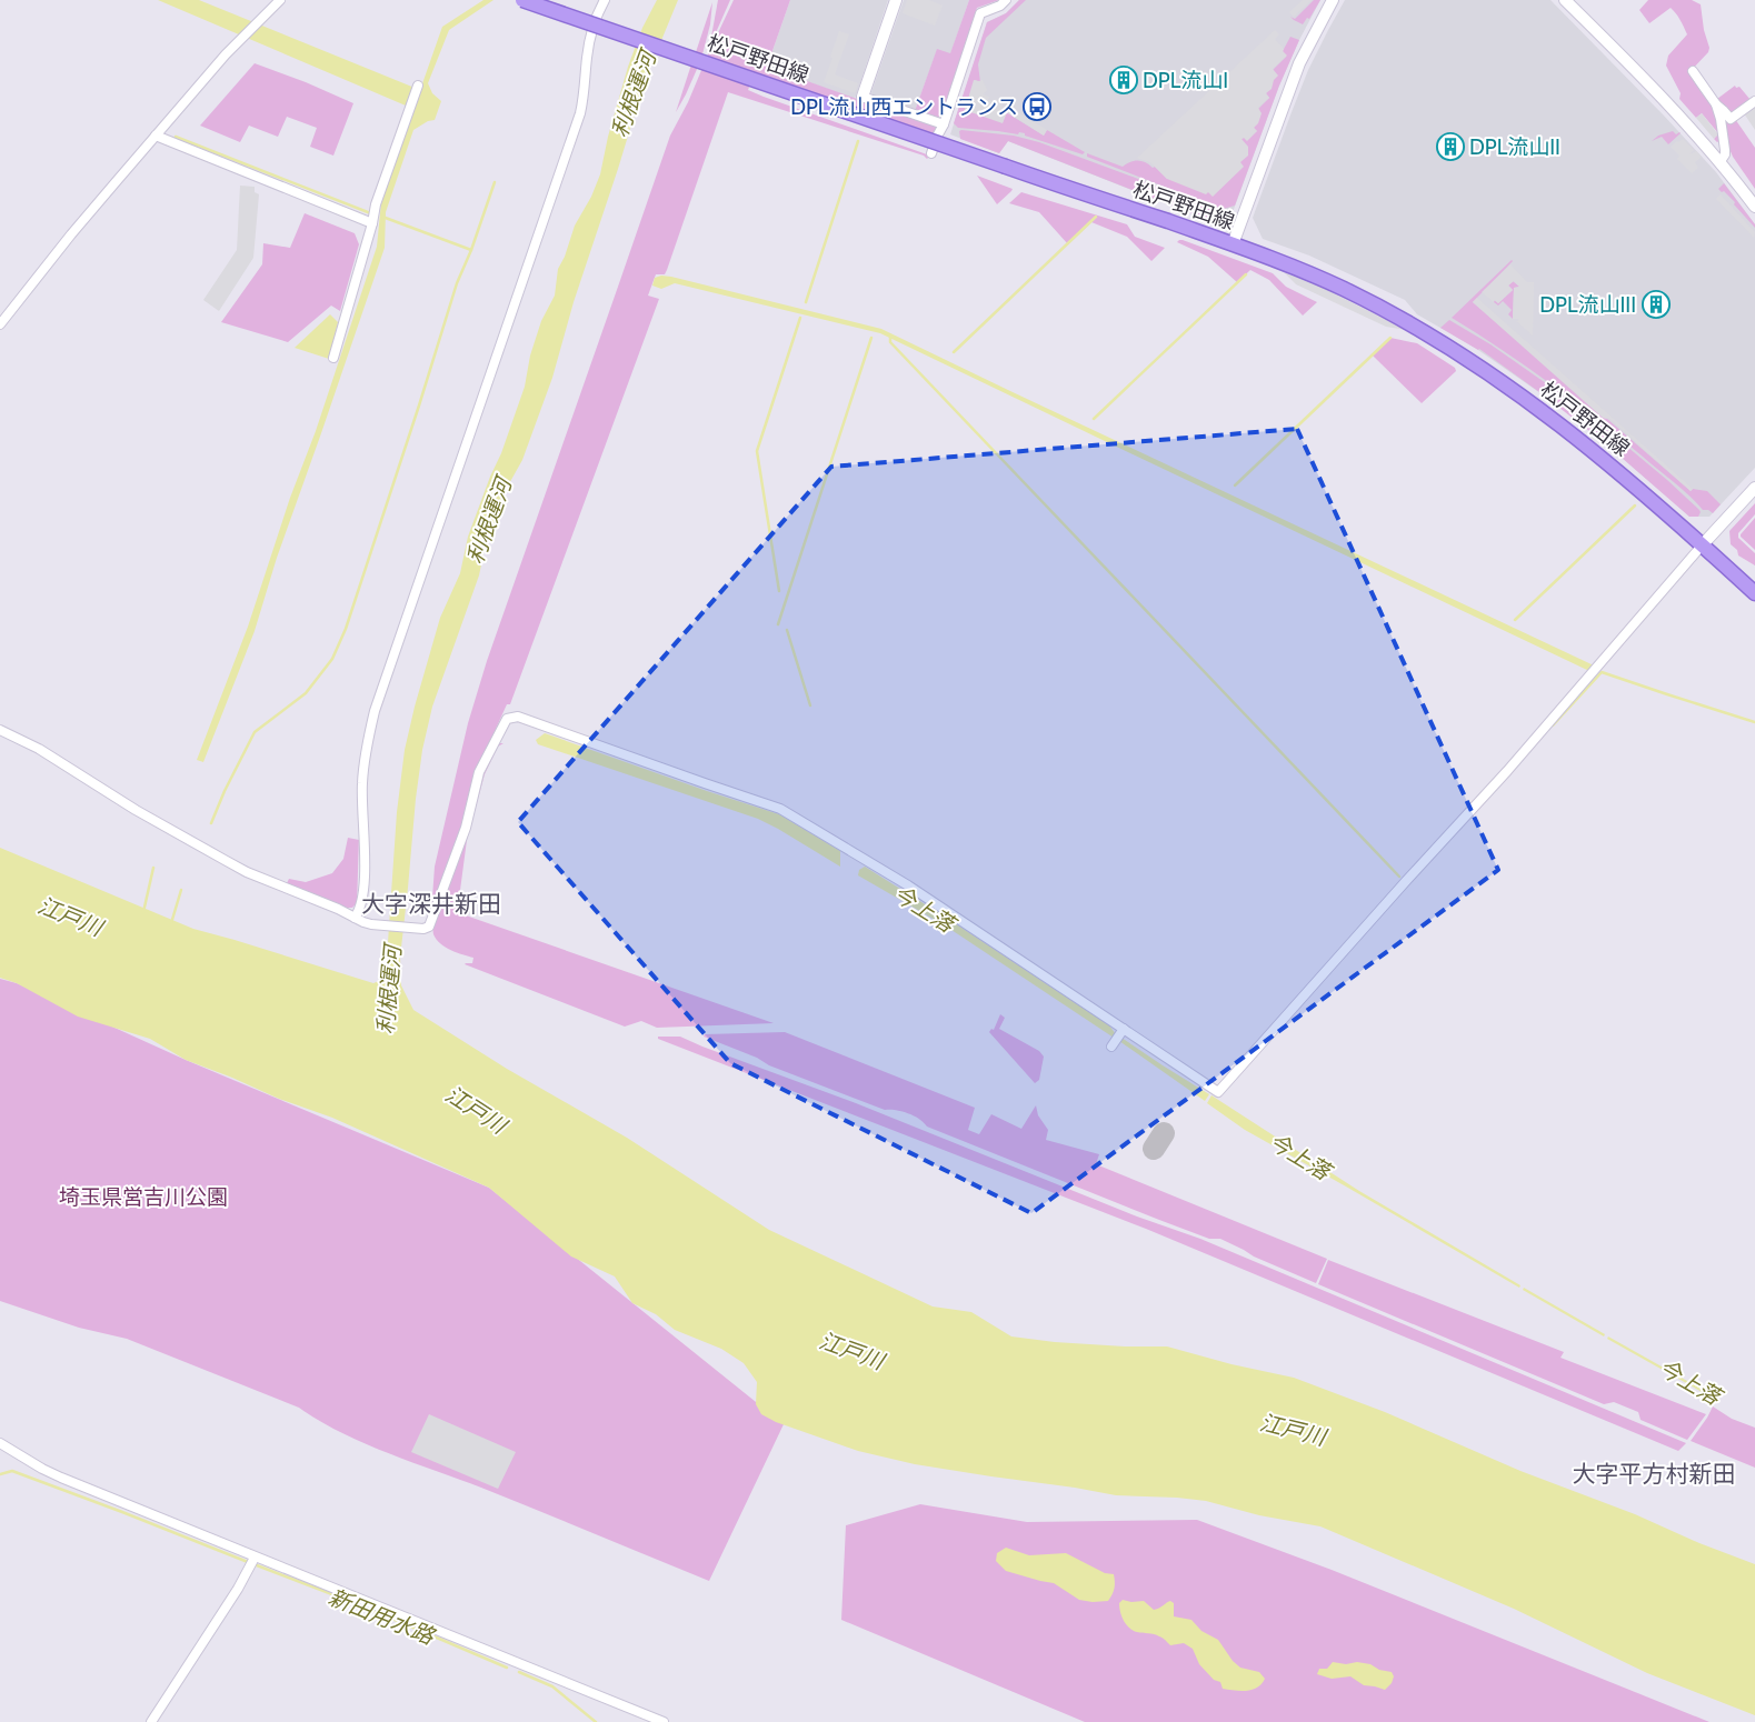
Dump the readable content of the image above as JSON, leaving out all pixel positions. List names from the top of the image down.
{
  "streets": {
    "main road": ["松戸野田線"]
  },
  "districts": ["大字深井新田", "大字平方村新田"],
  "water": [
    "利根運河",
    "今上落",
    "江戸川",
    "新田用水路"
  ],
  "parks": ["埼玉県営吉川公園"],
  "places": {
    "building": ["DPL流山I", "DPL流山II", "DPL流山III"],
    "bus stop": ["DPL流山西エントランス"]
  }
}
